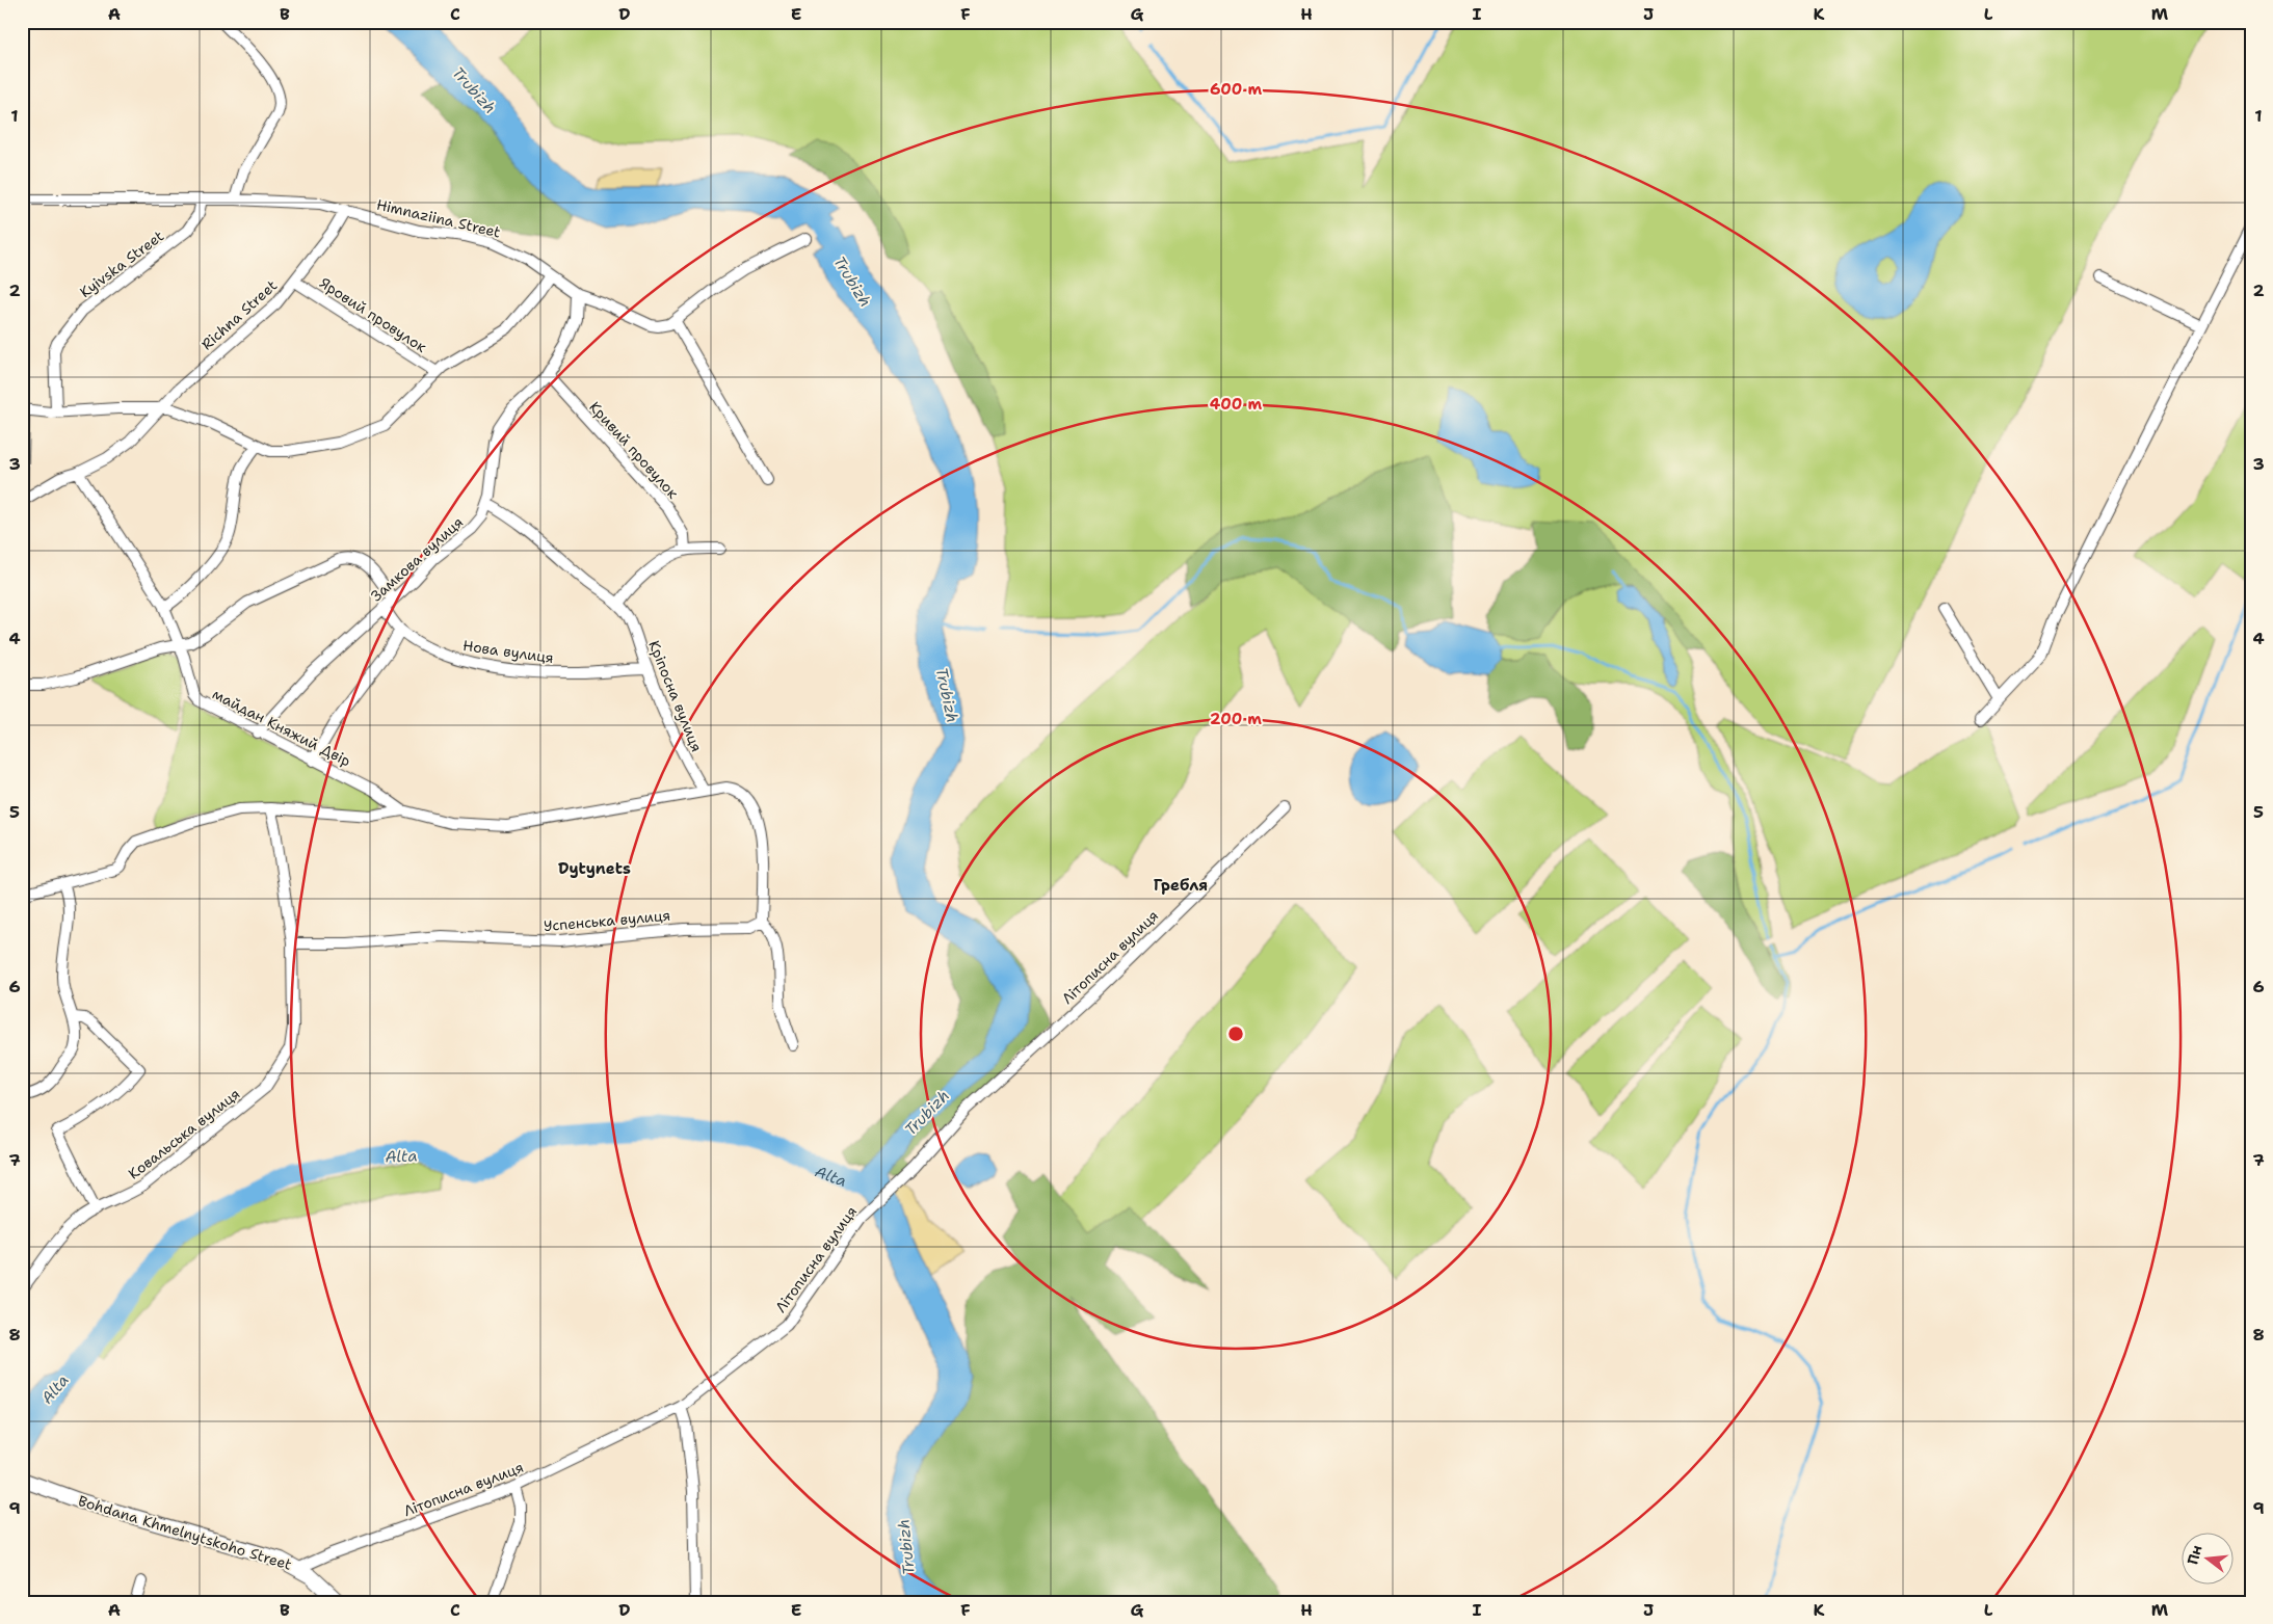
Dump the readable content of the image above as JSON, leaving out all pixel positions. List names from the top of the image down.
{
  "streets": {
    "main road": ["Bohdana Khmelnytskoho Street"],
    "street": [
      "Himnaziina Street",
      "Kyivska Street",
      "Richna Street",
      "Яровий провулок",
      "Кривий провулок",
      "Замкова вулиця",
      "Нова вулиця",
      "Кріпосна вулиця",
      "майдан Княжий Двір",
      "Успенська вулиця",
      "Літописна вулиця",
      "Ковальська вулиця"
    ]
  },
  "crossings": [
    ["Himnaziina Street", "Kyivska Street"],
    ["Himnaziina Street", "Richna Street"],
    ["Himnaziina Street", "Замкова вулиця"],
    ["Richna Street", "Яровий провулок"],
    ["Кривий провулок", "Замкова вулиця"],
    ["Замкова вулиця", "Нова вулиця"],
    ["Замкова вулиця", "Кріпосна вулиця"],
    ["Замкова вулиця", "майдан Княжий Двір"],
    ["Нова вулиця", "Кріпосна вулиця"],
    ["Успенська вулиця", "Ковальська вулиця"],
    ["Літописна вулиця", "Bohdana Khmelnytskoho Street"]
  ],
  "districts": ["Dytynets", "Гребля"],
  "water": ["Trubizh", "Alta"],
  "north": "left",
  "grid": {
    "columns": [
      "A",
      "B",
      "C",
      "D",
      "E",
      "F",
      "G",
      "H",
      "I",
      "J",
      "K",
      "L",
      "M"
    ],
    "rows": [
      "1",
      "2",
      "3",
      "4",
      "5",
      "6",
      "7",
      "8",
      "9"
    ]
  },
  "rings": ["600 m", "400 m", "200 m"]
}
